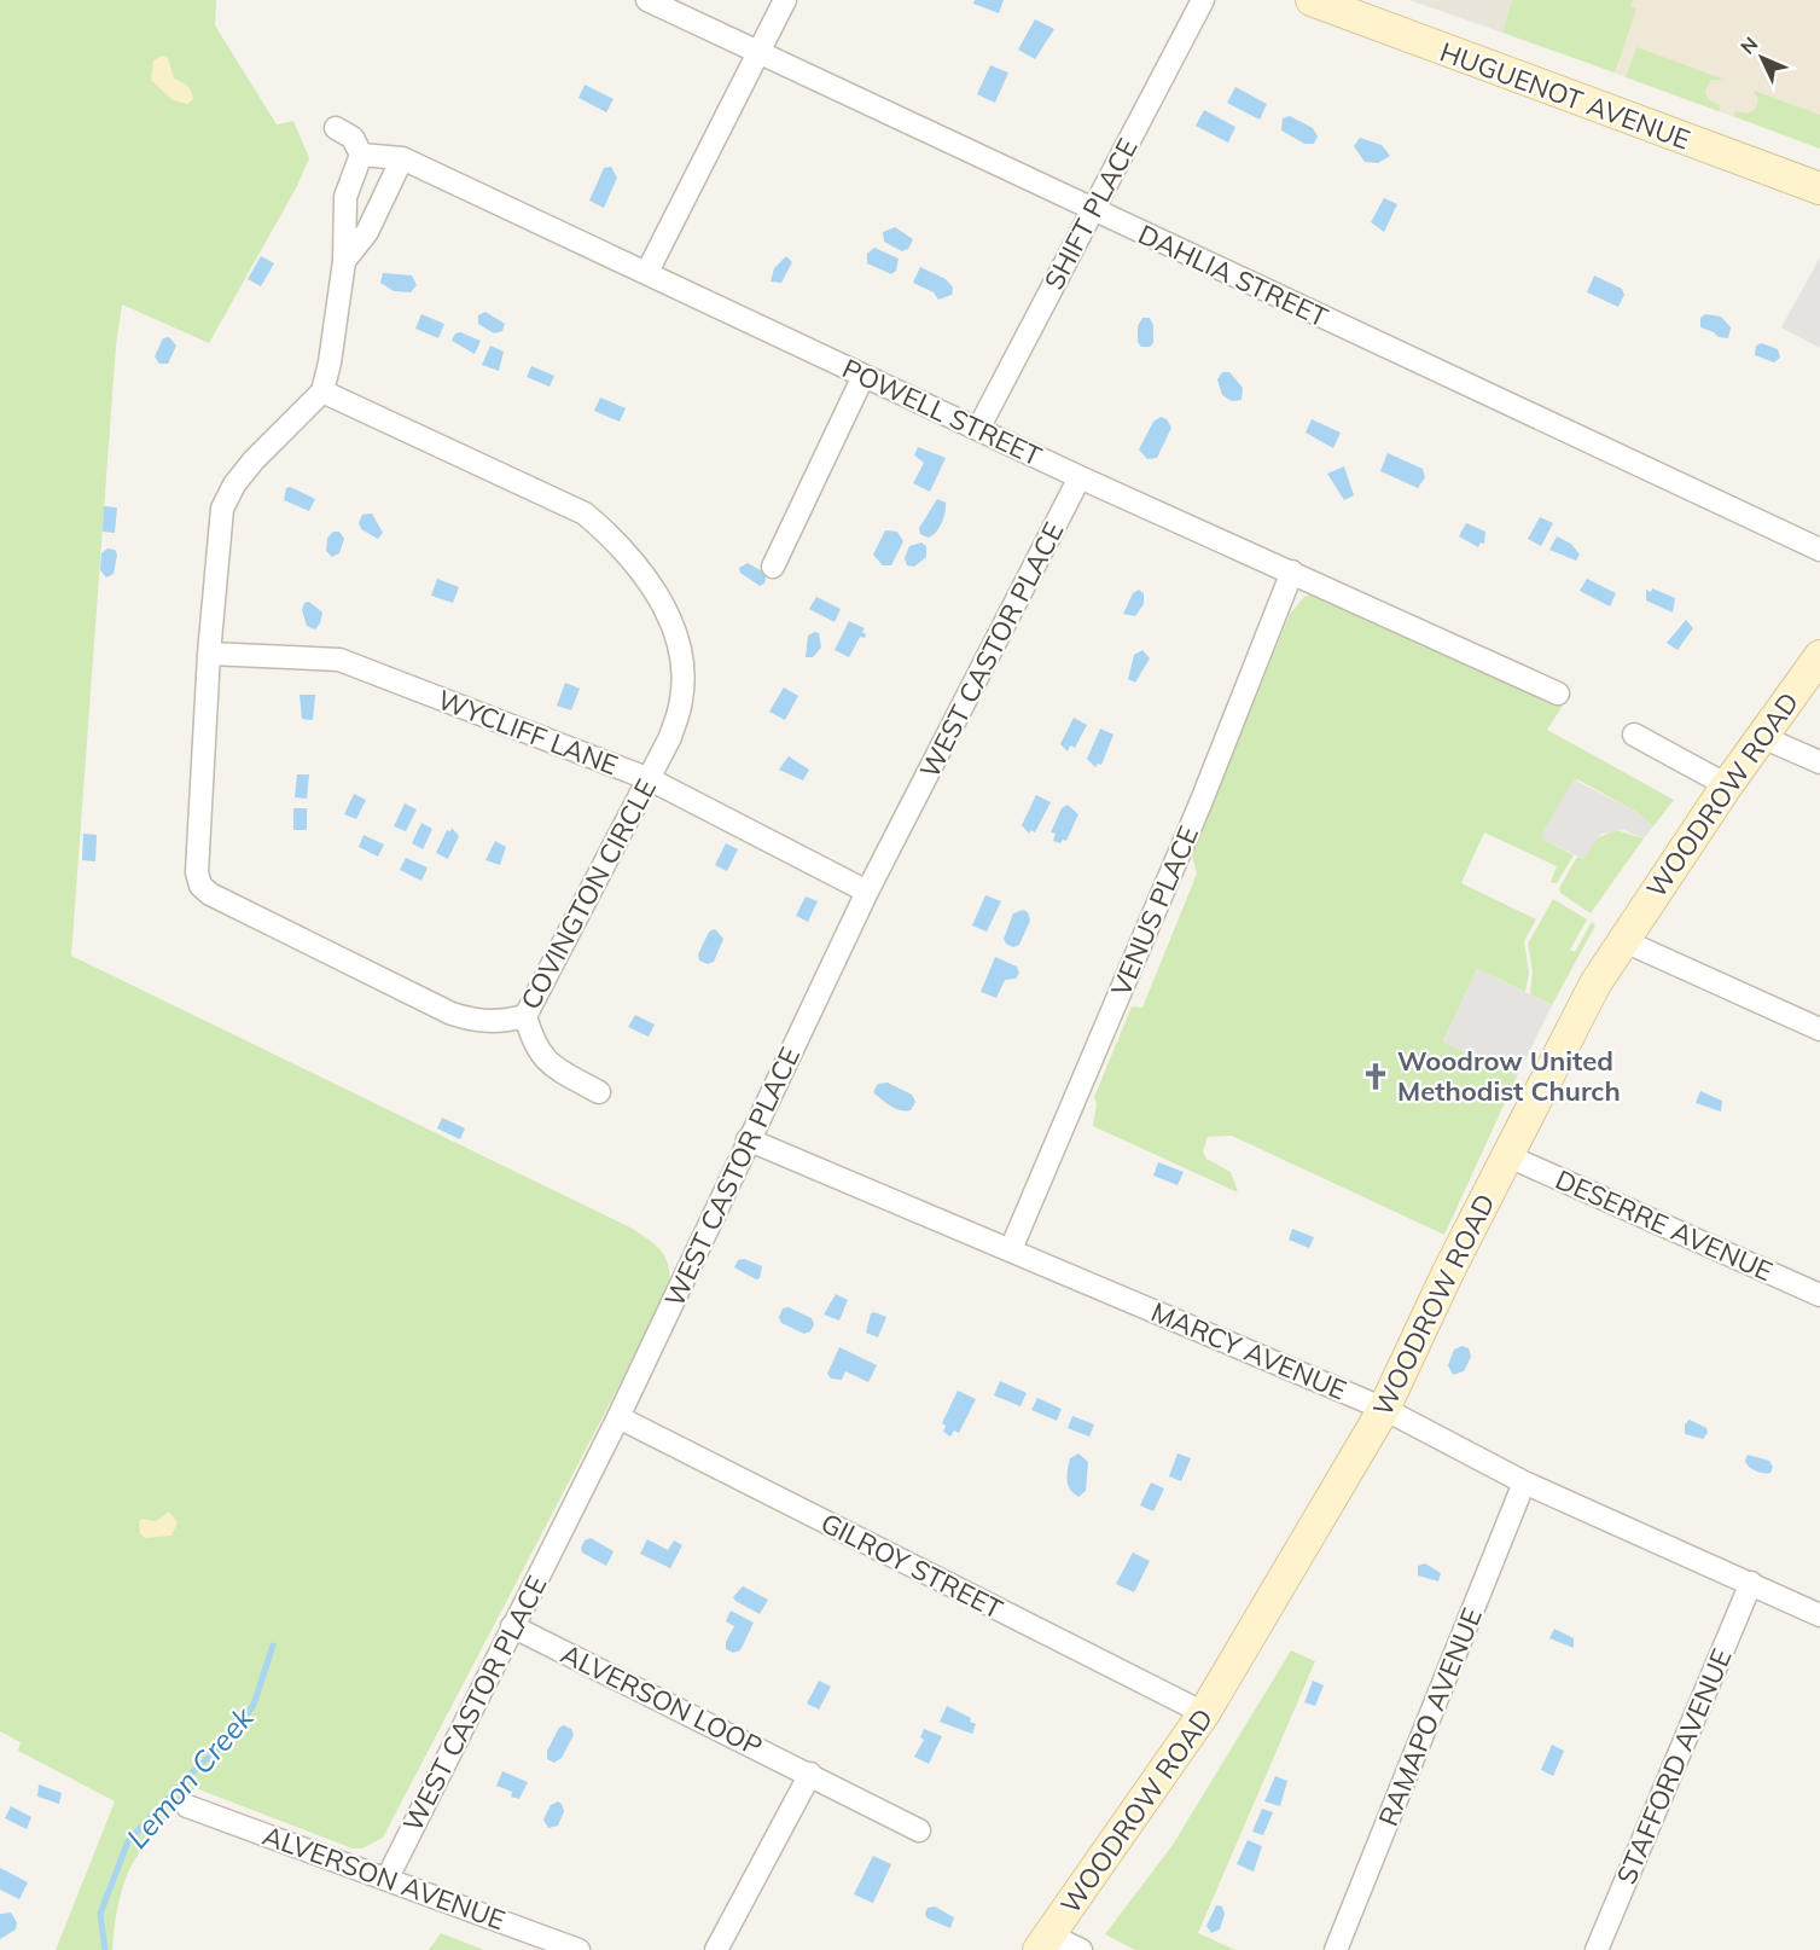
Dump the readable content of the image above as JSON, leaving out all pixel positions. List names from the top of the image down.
{
  "streets": {
    "street": [
      "HUGUENOT AVENUE",
      "SHIFT PLACE",
      "DAHLIA STREET",
      "POWELL STREET",
      "WEST CASTOR PLACE",
      "WYCLIFF LANE",
      "WOODROW ROAD",
      "COVINGTON CIRCLE",
      "VENUS PLACE",
      "DESERRE AVENUE",
      "MARCY AVENUE",
      "GILROY STREET",
      "ALVERSON LOOP",
      "RAMAPO AVENUE",
      "STAFFORD AVENUE",
      "ALVERSON AVENUE"
    ]
  },
  "crossings": [
    ["SHIFT PLACE", "DAHLIA STREET"],
    ["SHIFT PLACE", "POWELL STREET"],
    ["POWELL STREET", "WEST CASTOR PLACE"],
    ["POWELL STREET", "VENUS PLACE"],
    ["WEST CASTOR PLACE", "WYCLIFF LANE"],
    ["WEST CASTOR PLACE", "MARCY AVENUE"],
    ["WEST CASTOR PLACE", "GILROY STREET"],
    ["WEST CASTOR PLACE", "ALVERSON LOOP"],
    ["WEST CASTOR PLACE", "ALVERSON AVENUE"],
    ["WYCLIFF LANE", "COVINGTON CIRCLE"],
    ["WOODROW ROAD", "DESERRE AVENUE"],
    ["WOODROW ROAD", "MARCY AVENUE"],
    ["WOODROW ROAD", "GILROY STREET"],
    ["VENUS PLACE", "MARCY AVENUE"],
    ["MARCY AVENUE", "RAMAPO AVENUE"],
    ["MARCY AVENUE", "STAFFORD AVENUE"]
  ],
  "water": ["Lemon Creek"],
  "places": {
    "church": ["Woodrow United Methodist Church"]
  },
  "north": "top left"
}
